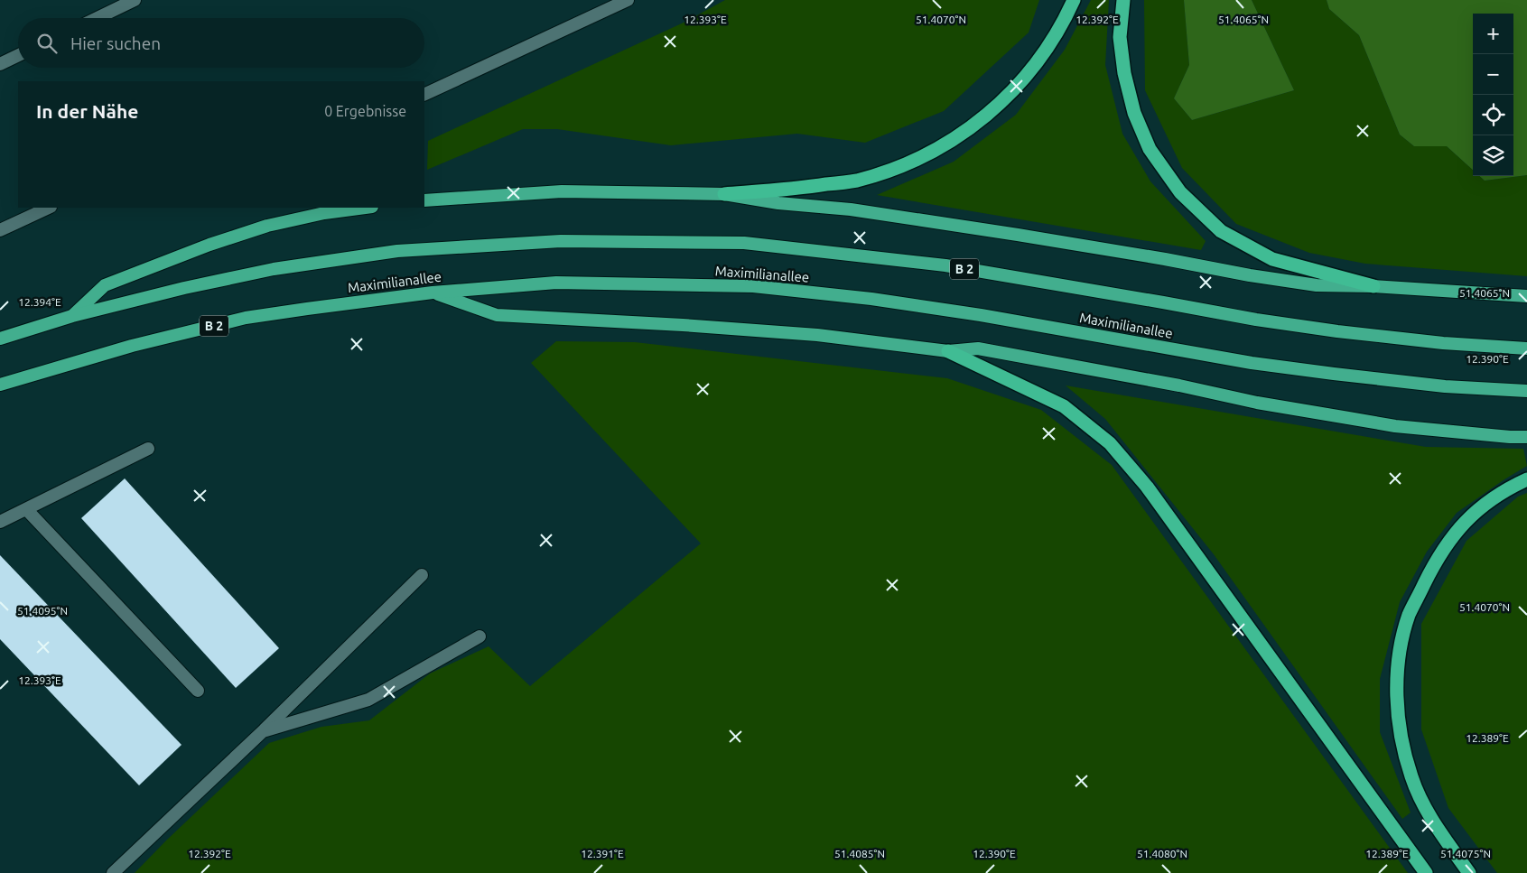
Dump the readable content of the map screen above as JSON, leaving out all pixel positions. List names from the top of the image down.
{
  "streets": {
    "highway": ["B 2", "Maximilianallee"]
  },
  "page": {
    "map_buttons": ["+", "−"],
    "search": "Hier suchen",
    "heading": ["In der Nähe", "0 Ergebnisse"]
  },
  "coordinates": [
    "12.393°E",
    "12.392°E",
    "51.4070°N",
    "51.4065°N",
    "12.394°E",
    "12.390°E",
    "51.4095°N",
    "12.389°E",
    "51.4085°N",
    "51.4080°N",
    "51.4075°N",
    "12.391°E"
  ]
}
